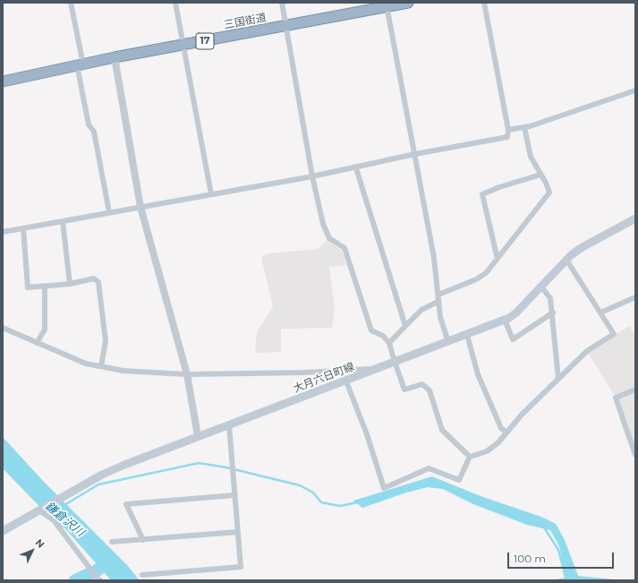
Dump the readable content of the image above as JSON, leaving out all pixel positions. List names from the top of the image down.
{
  "streets": {
    "highway": ["三国街道", "17"],
    "main road": ["大月六日町線"]
  },
  "water": ["鎌倉沢川"],
  "scale_bar": "100 m",
  "north": "top right"
}
